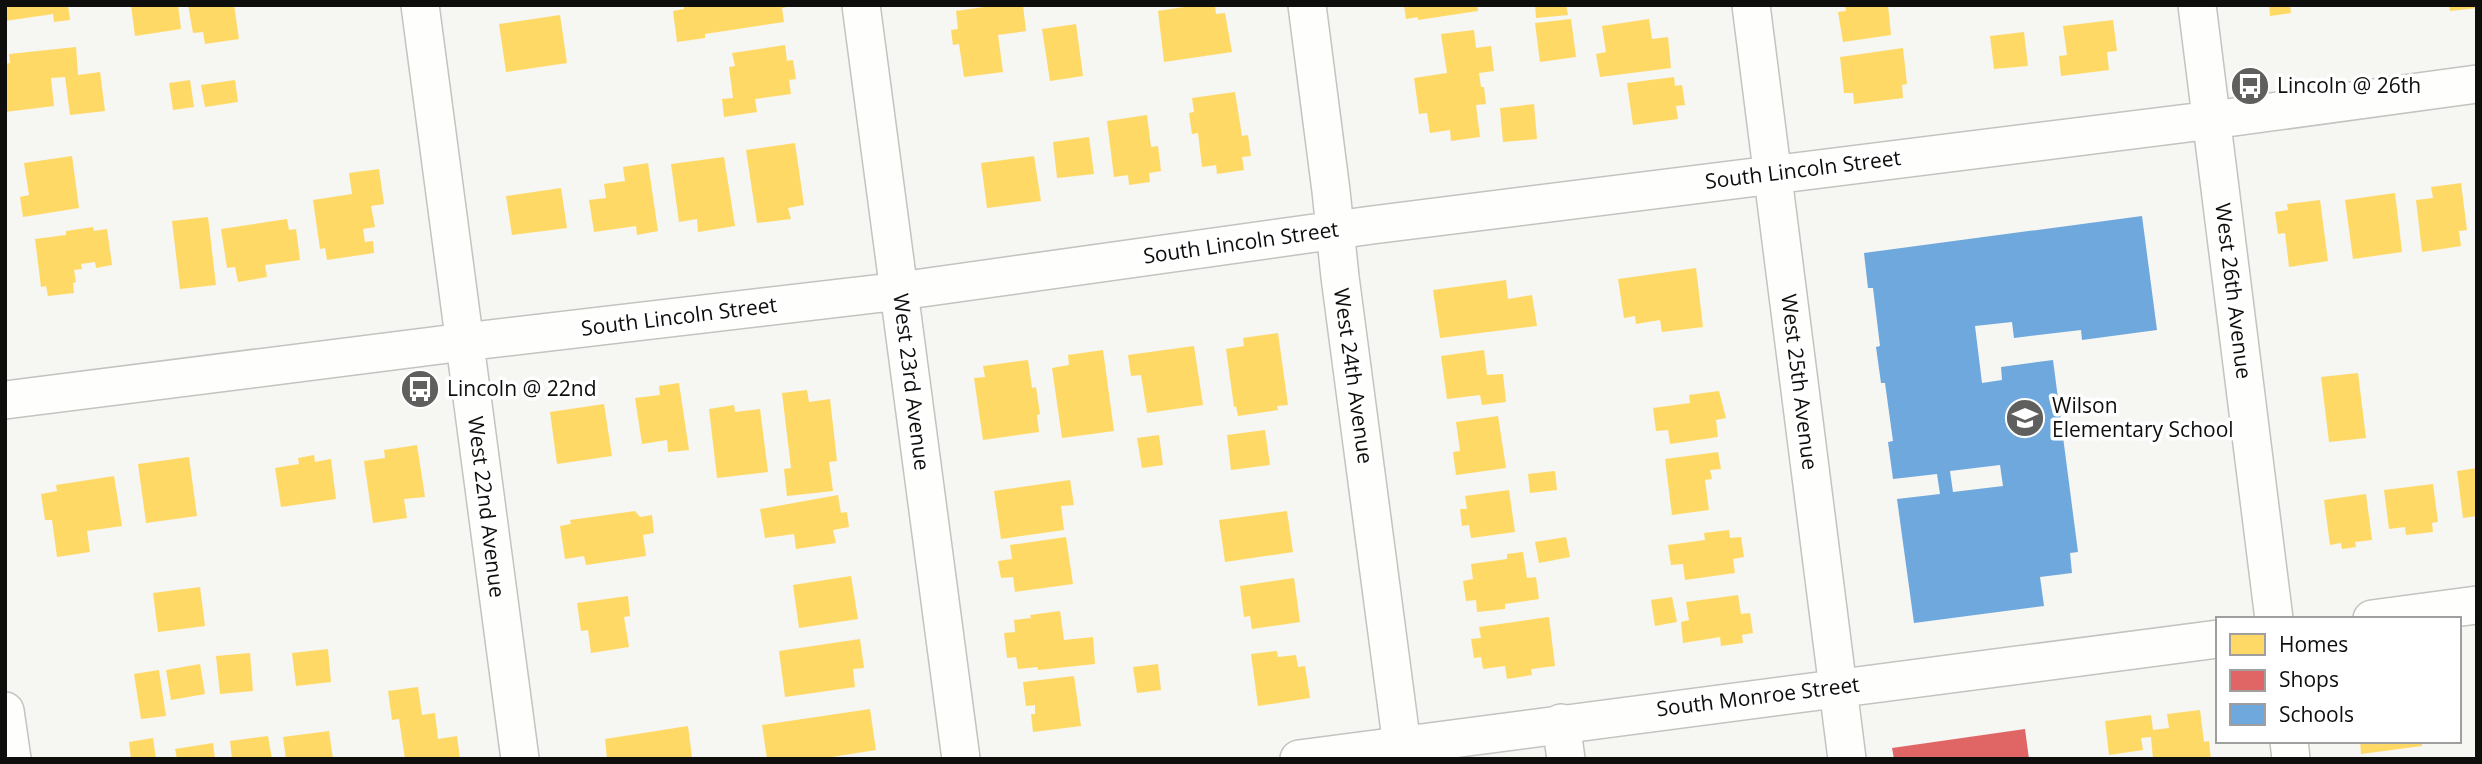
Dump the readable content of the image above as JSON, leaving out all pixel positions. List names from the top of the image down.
{
  "streets": {
    "street": [
      "South Lincoln Street",
      "West 26th Avenue",
      "West 24th Avenue",
      "West 23rd Avenue",
      "West 25th Avenue",
      "West 22nd Avenue",
      "South Monroe Street"
    ]
  },
  "crossings": [
    ["South Lincoln Street", "West 26th Avenue"],
    ["South Lincoln Street", "West 24th Avenue"],
    ["South Lincoln Street", "West 23rd Avenue"],
    ["South Lincoln Street", "West 25th Avenue"],
    ["South Lincoln Street", "West 22nd Avenue"],
    ["West 24th Avenue", "South Monroe Street"],
    ["West 25th Avenue", "South Monroe Street"]
  ],
  "places": {
    "bus stop": ["Lincoln @ 26th", "Lincoln @ 22nd"],
    "school or university": ["Wilson Elementary School"]
  },
  "legend": ["Homes", "Shops", "Schools"]
}
